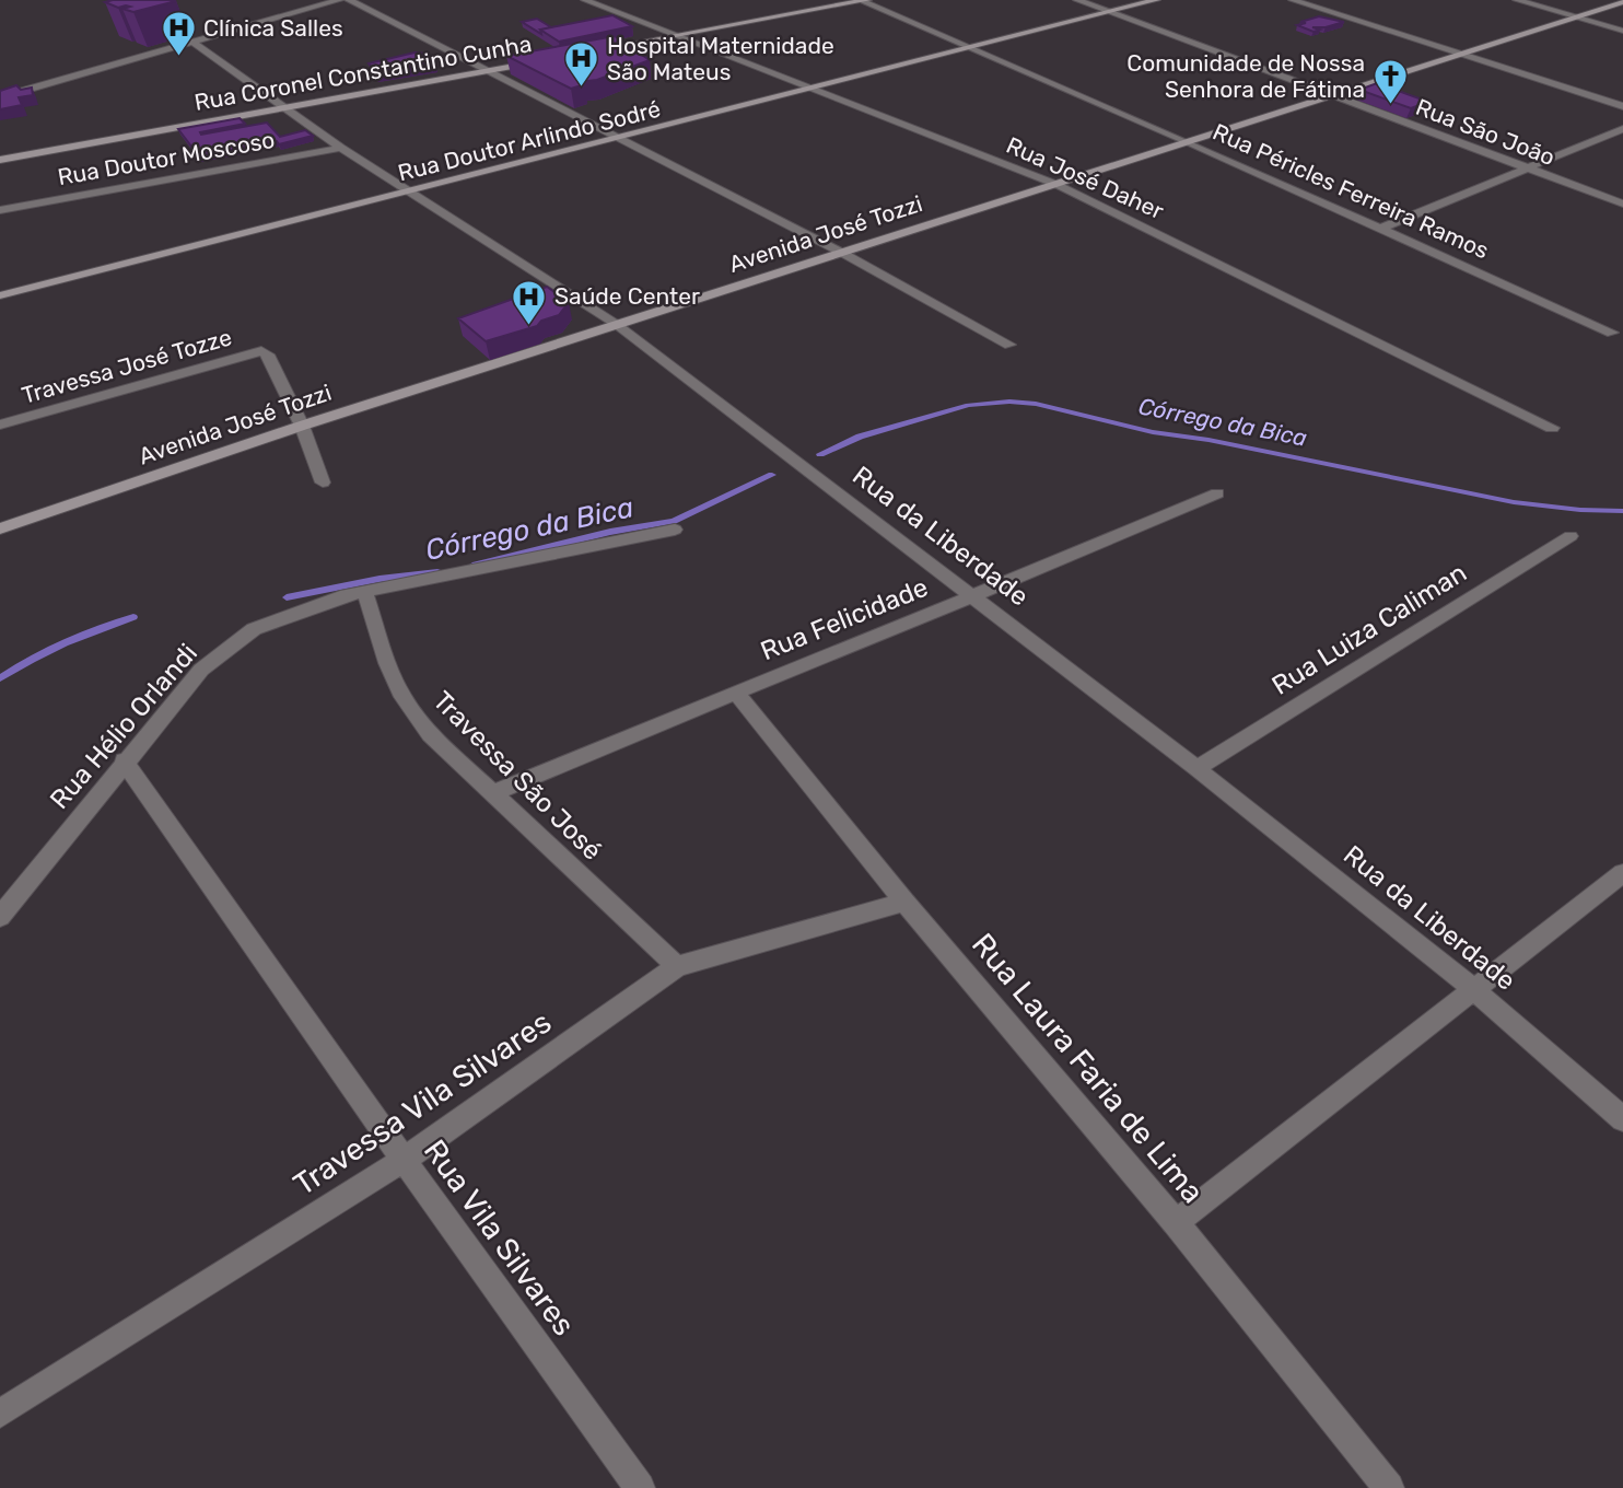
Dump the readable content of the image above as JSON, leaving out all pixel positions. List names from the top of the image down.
{
  "streets": {
    "street": [
      "Rua Coronel Constantino Cunha",
      "Rua São João",
      "Rua Doutor Arlindo Sodré",
      "Rua Doutor Moscoso",
      "Rua José Daher",
      "Rua Péricles Ferreira Ramos",
      "Avenida José Tozzi",
      "Travessa José Tozze",
      "Rua da Liberdade",
      "Rua Felicidade",
      "Rua Luiza Caliman",
      "Rua Hélio Orlandi",
      "Travessa São José",
      "Rua Laura Faria de Lima",
      "Travessa Vila Silvares",
      "Rua Vila Silvares"
    ]
  },
  "crossings": [
    ["Rua Coronel Constantino Cunha", "Rua da Liberdade"],
    ["Rua São João", "Rua Doutor Arlindo Sodré"],
    ["Rua São João", "Avenida José Tozzi"],
    ["Rua Doutor Arlindo Sodré", "Rua José Daher"],
    ["Rua Doutor Arlindo Sodré", "Rua Péricles Ferreira Ramos"],
    ["Rua Doutor Arlindo Sodré", "Rua da Liberdade"],
    ["Rua Doutor Moscoso", "Rua da Liberdade"],
    ["Rua José Daher", "Avenida José Tozzi"],
    ["Rua Péricles Ferreira Ramos", "Avenida José Tozzi"],
    ["Avenida José Tozzi", "Travessa José Tozze"],
    ["Avenida José Tozzi", "Rua da Liberdade"],
    ["Rua da Liberdade", "Rua Felicidade"],
    ["Rua da Liberdade", "Rua Luiza Caliman"],
    ["Rua Felicidade", "Travessa São José"],
    ["Rua Felicidade", "Rua Laura Faria de Lima"],
    ["Rua Hélio Orlandi", "Travessa São José"],
    ["Rua Hélio Orlandi", "Rua Vila Silvares"],
    ["Travessa São José", "Travessa Vila Silvares"],
    ["Rua Laura Faria de Lima", "Travessa Vila Silvares"],
    ["Travessa Vila Silvares", "Rua Vila Silvares"]
  ],
  "water": ["Córrego da Bica"],
  "places": {
    "hospital": ["Clínica Salles", "Hospital Maternidade São Mateus", "Saúde Center"],
    "church": ["Comunidade de Nossa Senhora de Fátima"]
  }
}
